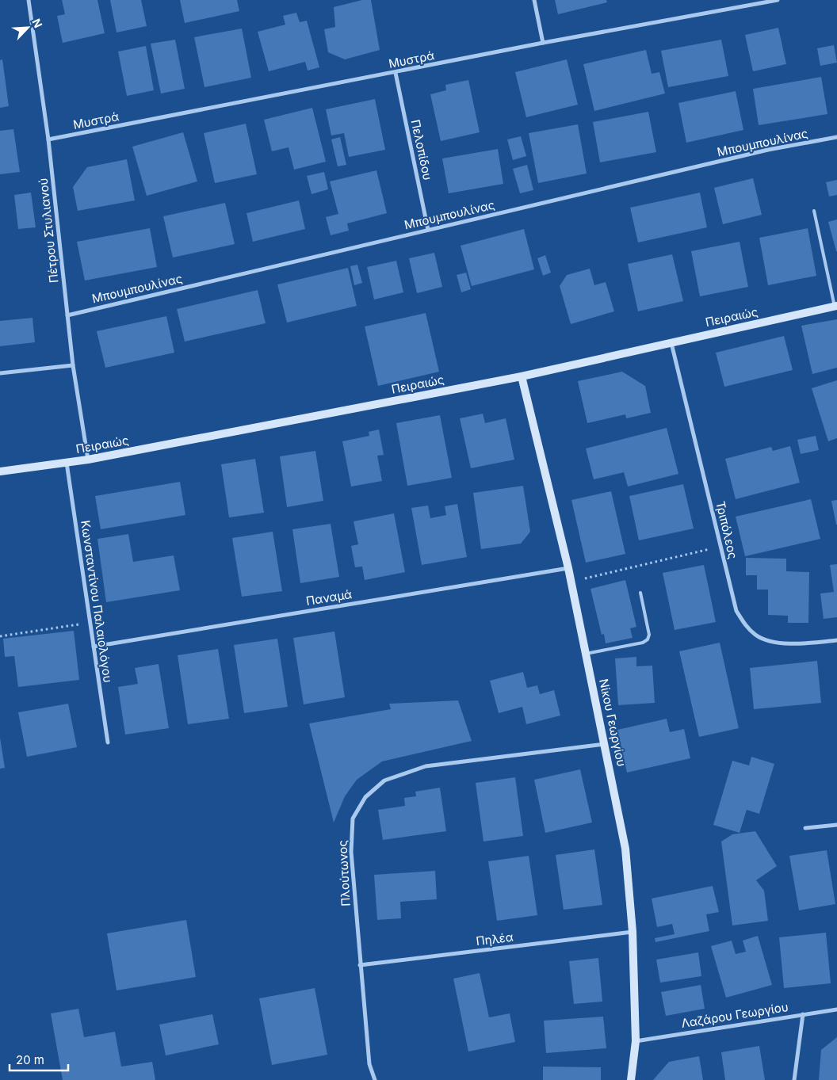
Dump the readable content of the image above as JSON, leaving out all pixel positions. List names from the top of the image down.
{
  "streets": {
    "street": [
      "Μυστρά",
      "Μπουμπουλίνας",
      "Πελοπίδου",
      "Πέτρου Στυλιανού",
      "Πειραιώς",
      "Τριπόλεος",
      "Παναμά",
      "Κωνσταντίνου Παλαιολόγου",
      "Νίκου Γεωργίου",
      "Πλούτωνος",
      "Πηλέα",
      "Λαζάρου Γεωργίου"
    ]
  },
  "crossings": [
    ["Μυστρά", "Πελοπίδου"],
    ["Μυστρά", "Πέτρου Στυλιανού"],
    ["Μπουμπουλίνας", "Πελοπίδου"],
    ["Μπουμπουλίνας", "Πέτρου Στυλιανού"],
    ["Πέτρου Στυλιανού", "Πειραιώς"],
    ["Πειραιώς", "Τριπόλεος"],
    ["Πειραιώς", "Κωνσταντίνου Παλαιολόγου"],
    ["Πειραιώς", "Νίκου Γεωργίου"],
    ["Παναμά", "Κωνσταντίνου Παλαιολόγου"],
    ["Παναμά", "Νίκου Γεωργίου"],
    ["Νίκου Γεωργίου", "Πλούτωνος"],
    ["Νίκου Γεωργίου", "Πηλέα"],
    ["Νίκου Γεωργίου", "Λαζάρου Γεωργίου"],
    ["Πλούτωνος", "Πηλέα"]
  ],
  "scale_bar": "20 m",
  "north": "top right"
}
